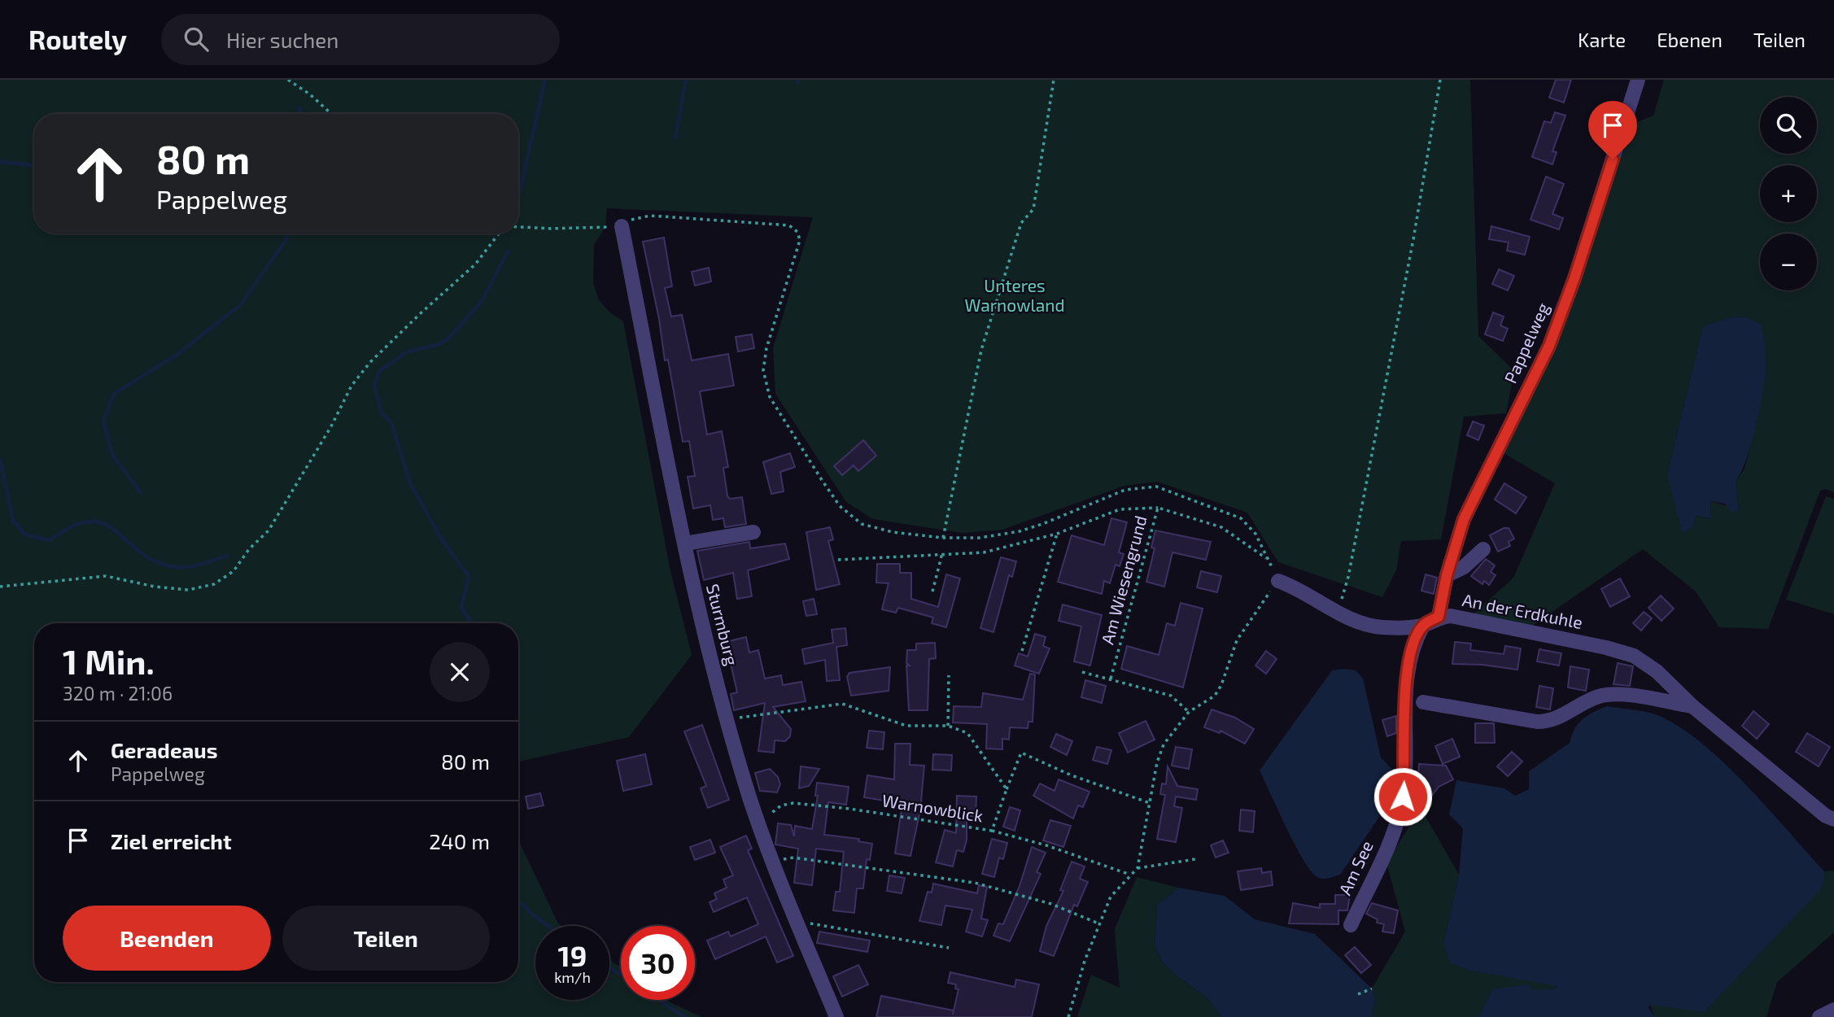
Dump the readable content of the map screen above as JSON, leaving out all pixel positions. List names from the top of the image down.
{
  "streets": {
    "street": [
      "Pappelweg",
      "An der Erdkuhle",
      "Sturmburg",
      "Am See"
    ],
    "path": ["Am Wiesengrund", "Warnowblick"]
  },
  "crossings": [
    ["Pappelweg", "An der Erdkuhle"],
    ["Am Wiesengrund", "An der Erdkuhle"],
    ["Am Wiesengrund", "Sturmburg"],
    ["An der Erdkuhle", "Am See"],
    ["Sturmburg", "Warnowblick"]
  ],
  "parks": ["Unteres Warnowland"],
  "page": {
    "header": "Routely",
    "search": "Hier suchen",
    "nav": ["Karte", "Ebenen", "Teilen"],
    "map_buttons": ["+", "−"],
    "turn": ["80 m", "Pappelweg"],
    "heading": ["1 Min.", "320 m · 21:06"],
    "list": [
      {
        "name": "Geradeaus",
        "note": "Pappelweg",
        "value": "80 m"
      },
      {
        "name": "Ziel erreicht",
        "value": "240 m"
      }
    ],
    "buttons": ["Beenden", "Teilen"],
    "speed": "19 km/h",
    "limit": "30"
  }
}
